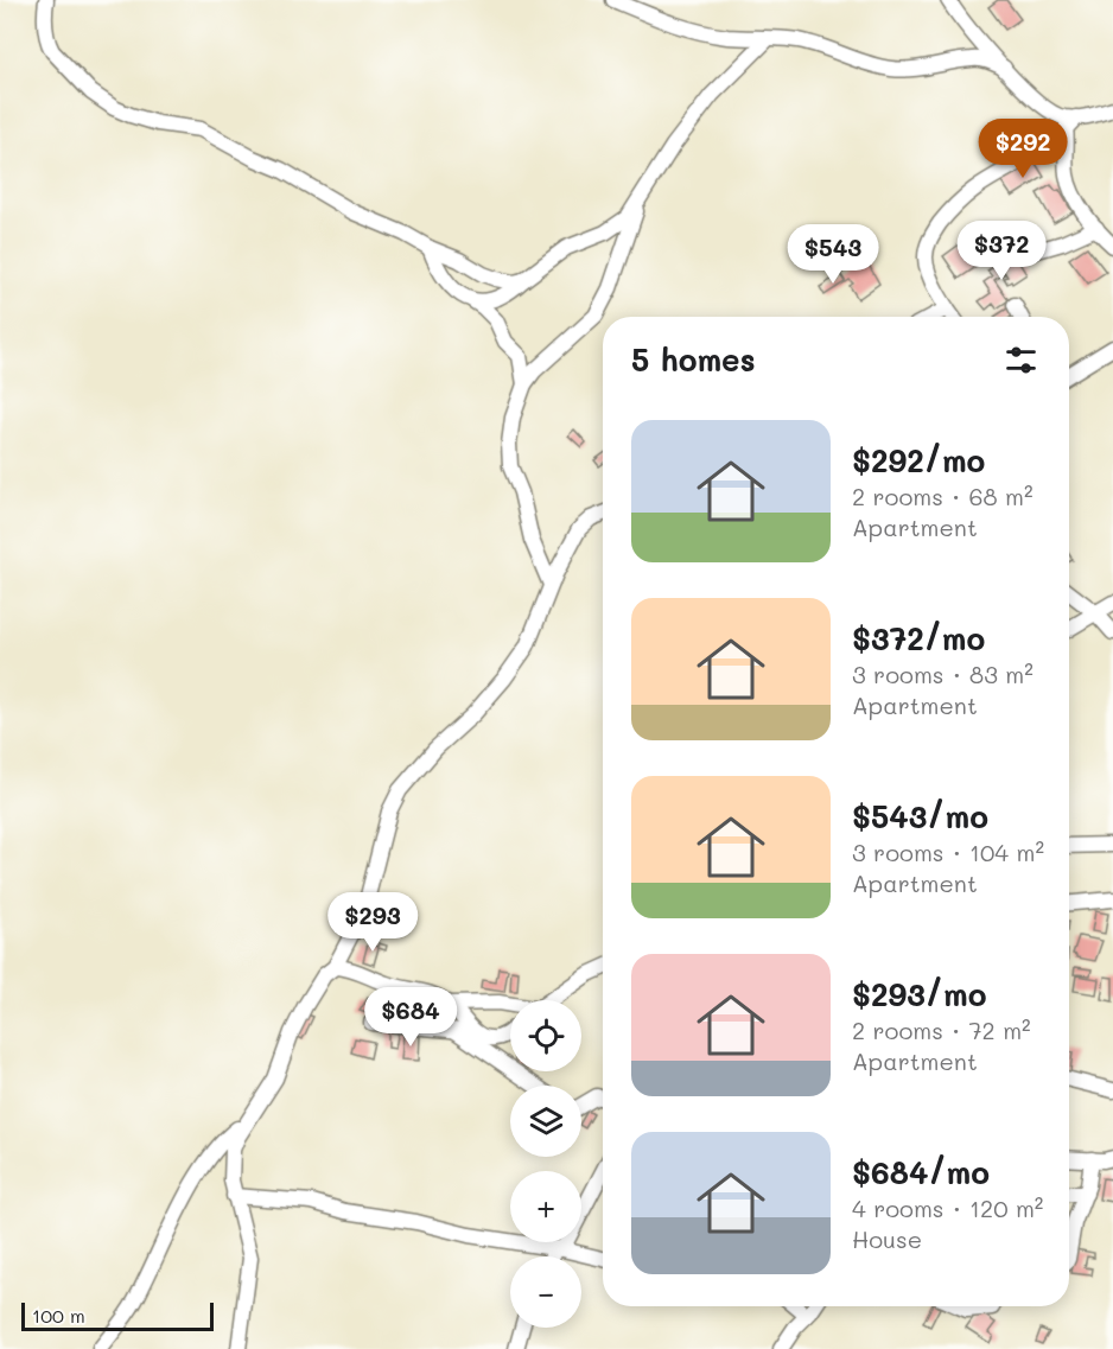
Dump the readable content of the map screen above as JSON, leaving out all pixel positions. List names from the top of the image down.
{
  "scale_bar": "100 m",
  "page": {
    "price": [
      "$292",
      "$372",
      "$543",
      "$293",
      "$684"
    ],
    "heading": "5 homes",
    "list": [
      {
        "name": "$292/mo",
        "note": "2 rooms · 68 m² · Apartment"
      },
      {
        "name": "$372/mo",
        "note": "3 rooms · 83 m² · Apartment"
      },
      {
        "name": "$543/mo",
        "note": "3 rooms · 104 m² · Apartment"
      },
      {
        "name": "$293/mo",
        "note": "2 rooms · 72 m² · Apartment"
      },
      {
        "name": "$684/mo",
        "note": "4 rooms · 120 m² · House"
      }
    ],
    "map_buttons": ["+", "−"],
    "scale": "100 m"
  }
}
